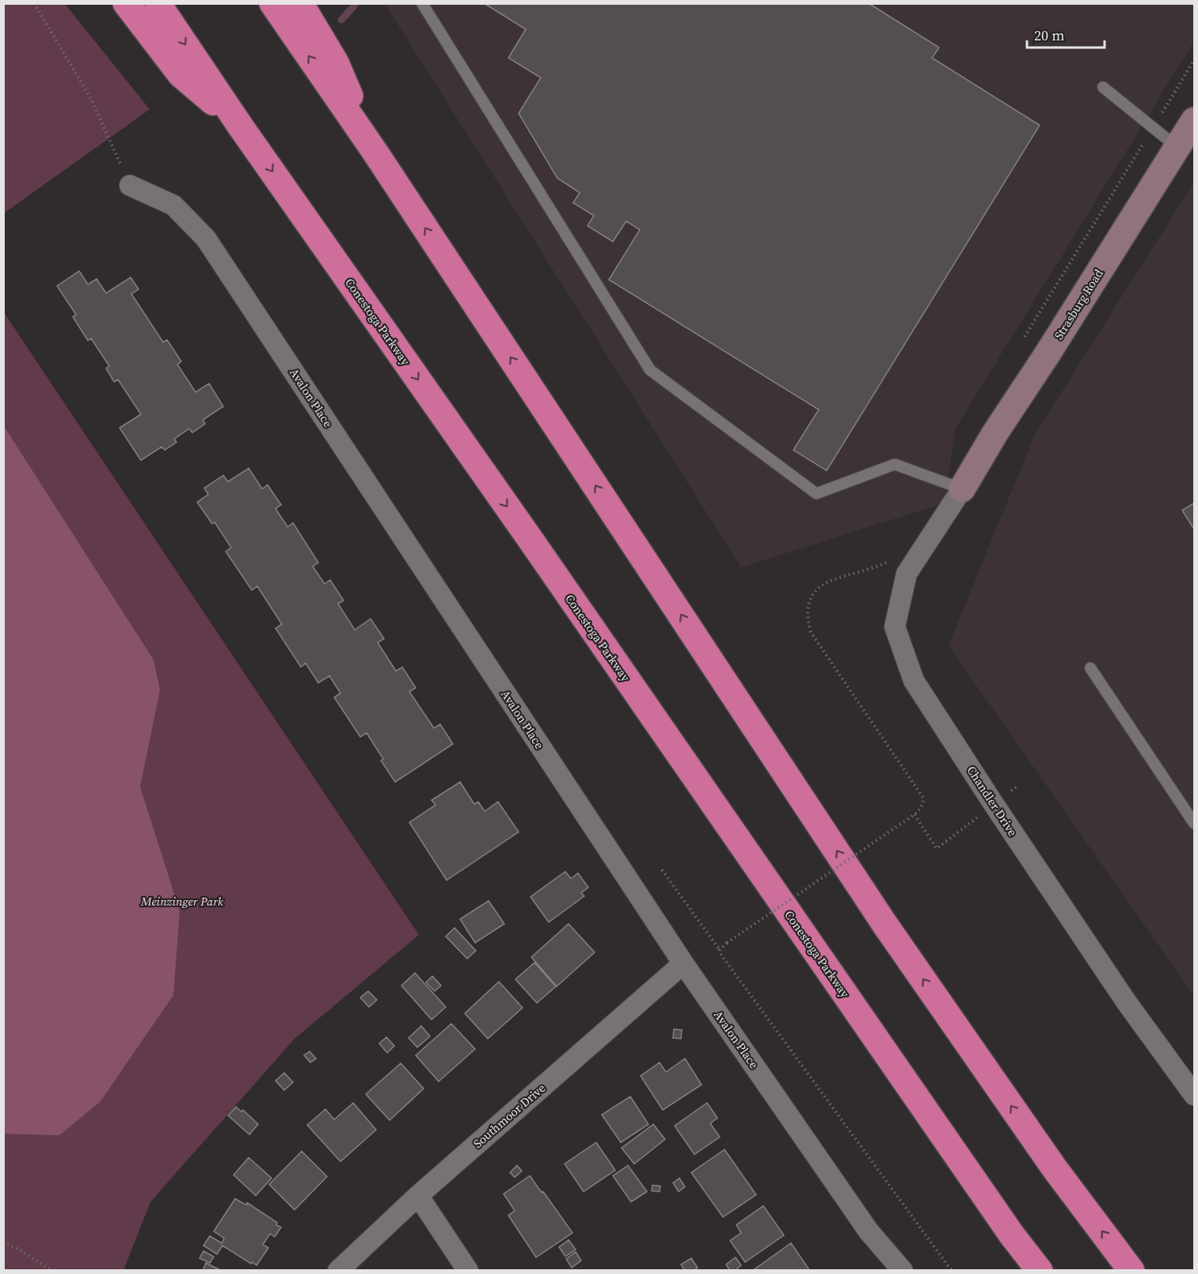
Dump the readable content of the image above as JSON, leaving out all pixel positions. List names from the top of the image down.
{
  "streets": {
    "highway": ["Conestoga Parkway"],
    "street": [
      "Strasburg Road",
      "Avalon Place",
      "Chandler Drive",
      "Southmoor Drive"
    ]
  },
  "crossings": [
    ["Strasburg Road", "Chandler Drive"],
    ["Avalon Place", "Southmoor Drive"]
  ],
  "parks": ["Meinzinger Park"],
  "scale_bar": "20 m"
}
